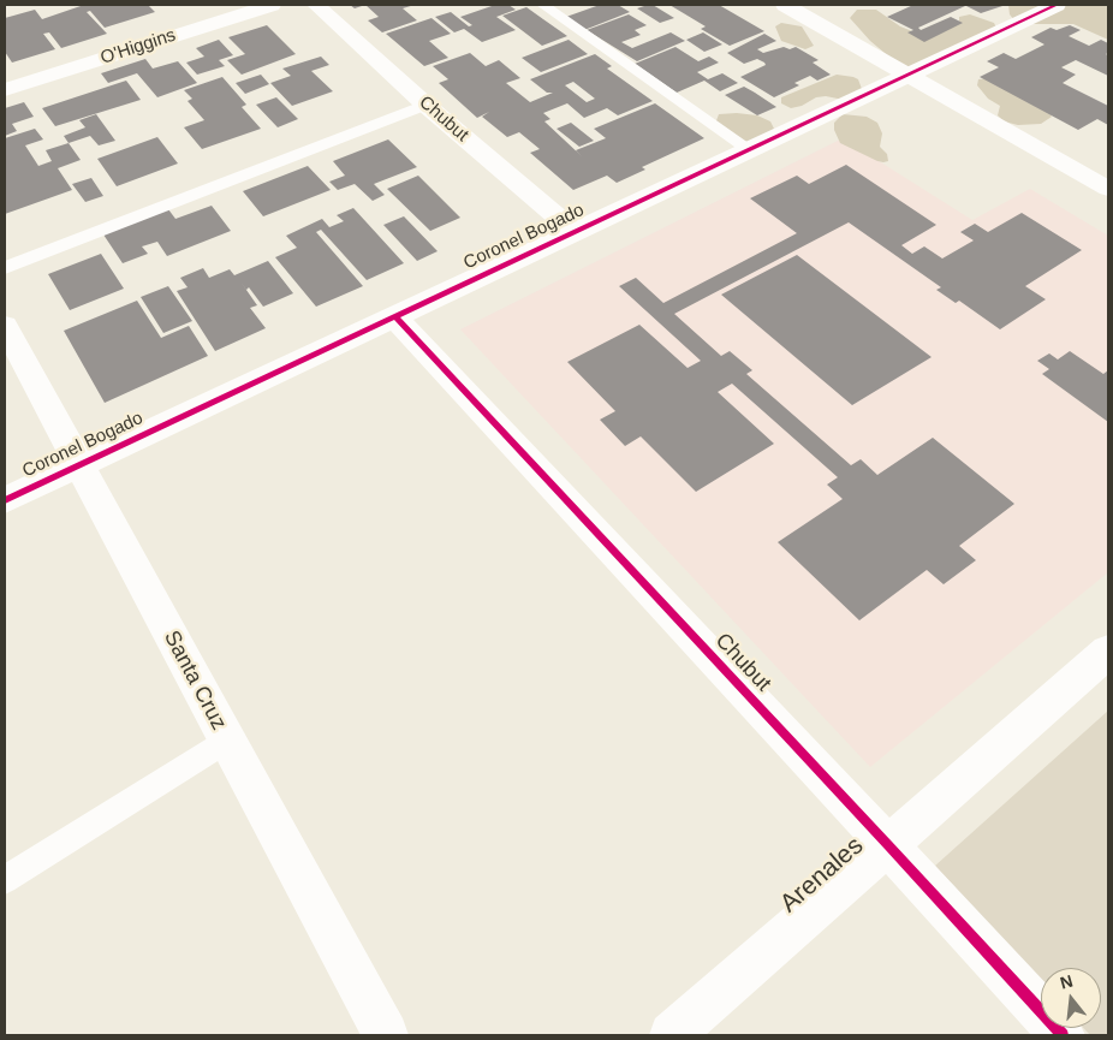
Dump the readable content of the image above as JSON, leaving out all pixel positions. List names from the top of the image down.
{
  "streets": {
    "street": [
      "O'Higgins",
      "Chubut",
      "Coronel Bogado",
      "Santa Cruz",
      "Arenales"
    ]
  },
  "crossings": [
    ["Chubut", "Coronel Bogado"],
    ["Chubut", "Arenales"],
    ["Coronel Bogado", "Santa Cruz"]
  ],
  "north": "top"
}
